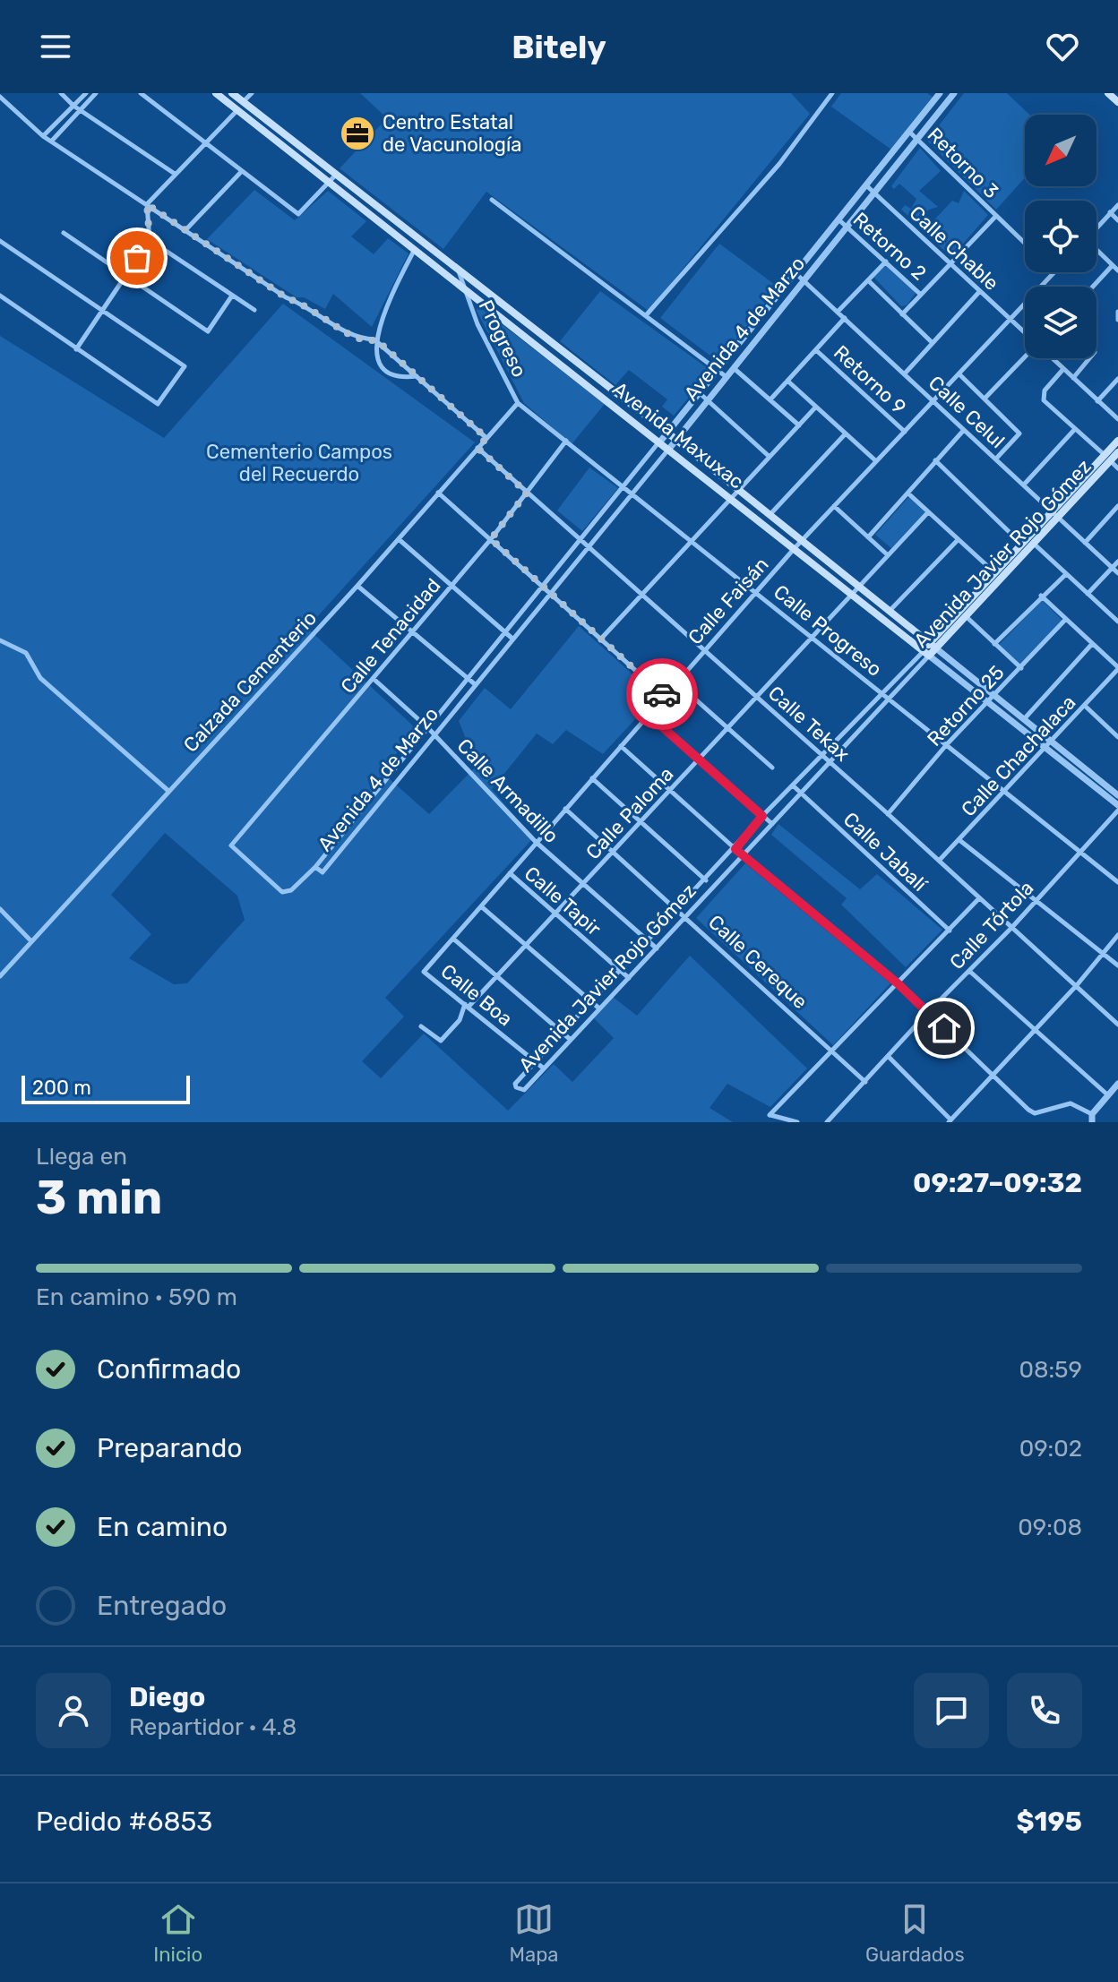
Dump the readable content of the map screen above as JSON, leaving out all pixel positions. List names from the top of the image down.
{
  "streets": {
    "main road": ["Avenida Maxuxac", "Avenida Javier Rojo Gómez"],
    "street": [
      "Retorno 3",
      "Retorno 2",
      "Calle Chable",
      "Avenida 4 de Marzo",
      "Progreso",
      "Retorno 9",
      "Calle Celul",
      "Calle Faisán",
      "Calle Progreso",
      "Calle Tenacidad",
      "Calzada Cementerio",
      "Retorno 25",
      "Calle Tekax",
      "Calle Chachalaca",
      "Calle Armadillo",
      "Calle Paloma",
      "Calle Jabalí",
      "Calle Tapir",
      "Calle Tórtola",
      "Calle Cereque",
      "Calle Boa"
    ]
  },
  "crossings": [
    ["Retorno 3", "Retorno 2"],
    ["Retorno 3", "Calle Chable"],
    ["Retorno 3", "Avenida 4 de Marzo"],
    ["Retorno 2", "Avenida 4 de Marzo"],
    ["Calle Chable", "Avenida 4 de Marzo"],
    ["Calle Chable", "Calle Faisán"],
    ["Avenida 4 de Marzo", "Calle Celul"],
    ["Avenida 4 de Marzo", "Avenida Maxuxac"],
    ["Avenida 4 de Marzo", "Calle Progreso"],
    ["Avenida 4 de Marzo", "Calle Tenacidad"],
    ["Avenida 4 de Marzo", "Calle Tekax"],
    ["Avenida 4 de Marzo", "Calle Armadillo"],
    ["Progreso", "Avenida Maxuxac"],
    ["Progreso", "Calle Progreso"],
    ["Progreso", "Calzada Cementerio"],
    ["Retorno 9", "Calle Faisán"],
    ["Calle Celul", "Avenida Javier Rojo Gómez"],
    ["Calle Celul", "Calle Faisán"],
    ["Avenida Maxuxac", "Avenida Javier Rojo Gómez"],
    ["Avenida Maxuxac", "Calle Faisán"],
    ["Avenida Maxuxac", "Retorno 25"],
    ["Avenida Maxuxac", "Calle Chachalaca"],
    ["Avenida Maxuxac", "Calle Paloma"],
    ["Avenida Maxuxac", "Calle Tórtola"],
    ["Avenida Javier Rojo Gómez", "Calle Progreso"],
    ["Avenida Javier Rojo Gómez", "Calle Tekax"],
    ["Avenida Javier Rojo Gómez", "Calle Armadillo"],
    ["Avenida Javier Rojo Gómez", "Calle Jabalí"],
    ["Avenida Javier Rojo Gómez", "Calle Tapir"],
    ["Avenida Javier Rojo Gómez", "Calle Cereque"],
    ["Avenida Javier Rojo Gómez", "Calle Boa"],
    ["Calle Faisán", "Calle Progreso"],
    ["Calle Faisán", "Calle Tekax"],
    ["Calle Faisán", "Calle Armadillo"],
    ["Calle Faisán", "Calle Tapir"],
    ["Calle Faisán", "Calle Cereque"],
    ["Calle Faisán", "Calle Boa"],
    ["Calle Progreso", "Calle Tenacidad"],
    ["Calle Progreso", "Calzada Cementerio"],
    ["Calle Progreso", "Retorno 25"],
    ["Calle Progreso", "Calle Chachalaca"],
    ["Calle Progreso", "Calle Paloma"],
    ["Calle Progreso", "Calle Tórtola"],
    ["Calle Tenacidad", "Calle Tekax"],
    ["Calle Tenacidad", "Calle Armadillo"],
    ["Calzada Cementerio", "Calle Tekax"],
    ["Retorno 25", "Calle Tekax"],
    ["Calle Tekax", "Calle Chachalaca"],
    ["Calle Tekax", "Calle Paloma"],
    ["Calle Tekax", "Calle Tórtola"],
    ["Calle Armadillo", "Calle Paloma"],
    ["Calle Paloma", "Calle Tapir"],
    ["Calle Paloma", "Calle Cereque"],
    ["Calle Paloma", "Calle Boa"],
    ["Calle Tórtola", "Calle Cereque"]
  ],
  "parks": ["Cementerio Campos del Recuerdo"],
  "places": {
    "office": ["Centro Estatal de Vacunología"]
  },
  "scale_bar": "200 m",
  "north": "bottom left",
  "page": {
    "header": "Bitely",
    "scale": "200 m",
    "heading": ["3 min", "Llega en", "09:27–09:32"],
    "panel": [
      "Diego",
      "Repartidor · 4.8",
      "Pedido #6853",
      "$195"
    ],
    "bar": "En camino · 590 m",
    "list": [
      ["Confirmado", "08:59"],
      ["Preparando", "09:02"],
      ["En camino", "09:08"],
      "Entregado"
    ],
    "tabs": ["Inicio", "Mapa", "Guardados"]
  }
}
